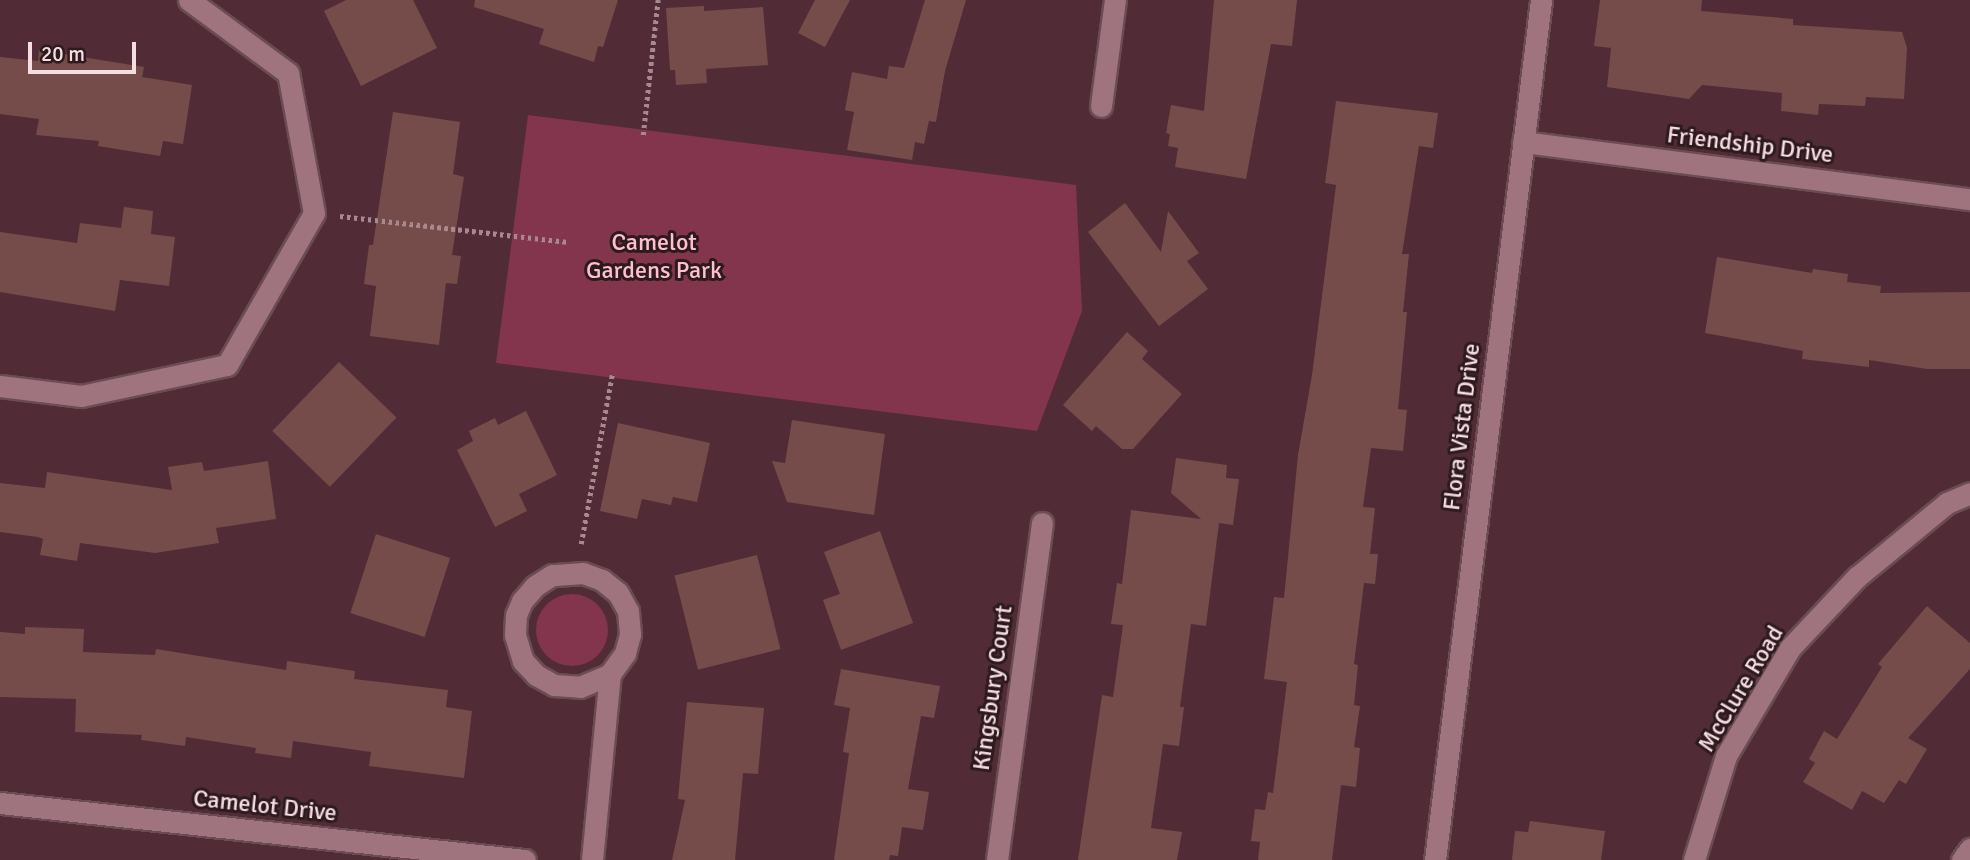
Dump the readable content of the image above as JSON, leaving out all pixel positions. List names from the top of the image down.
{
  "streets": {
    "street": [
      "Friendship Drive",
      "Flora Vista Drive",
      "Kingsbury Court",
      "McClure Road",
      "Camelot Drive"
    ]
  },
  "crossings": [
    ["Friendship Drive", "Flora Vista Drive"]
  ],
  "parks": ["Camelot Gardens Park"],
  "scale_bar": "20 m"
}
